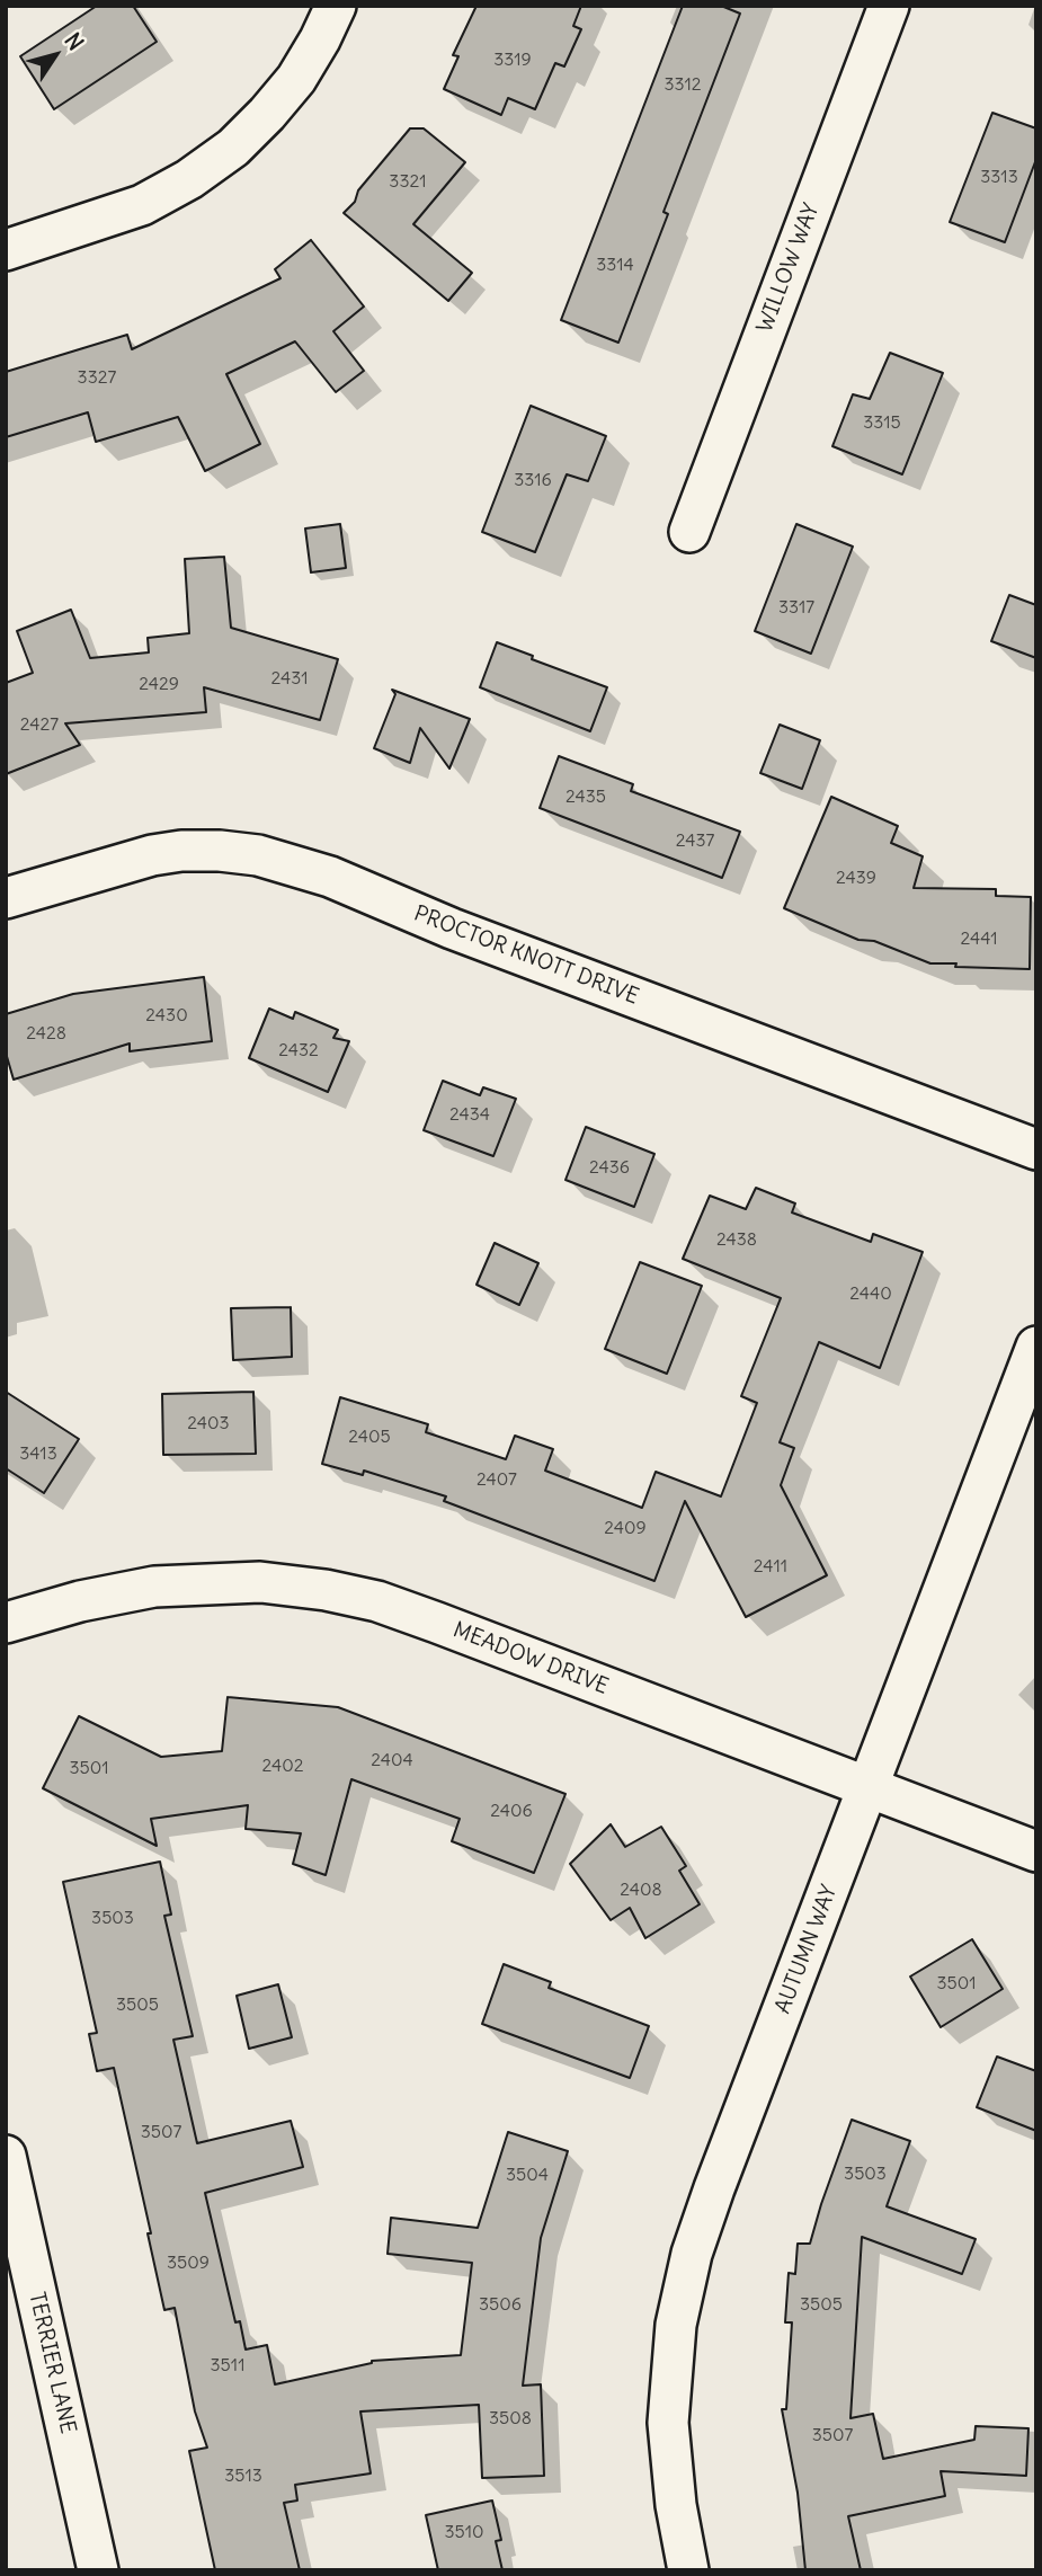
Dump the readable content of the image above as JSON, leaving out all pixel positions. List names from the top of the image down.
{
  "streets": {
    "street": [
      "WILLOW WAY",
      "PROCTOR KNOTT DRIVE",
      "MEADOW DRIVE",
      "AUTUMN WAY",
      "TERRIER LANE"
    ]
  },
  "crossings": [
    ["MEADOW DRIVE", "AUTUMN WAY"]
  ],
  "house_numbers": [
    "3319",
    "3312",
    "3313",
    "3321",
    "3314",
    "3327",
    "3315",
    "3316",
    "3317",
    "2431",
    "2429",
    "2427",
    "2435",
    "2437",
    "2439",
    "2441",
    "2430",
    "2428",
    "2432",
    "2434",
    "2436",
    "2438",
    "2440",
    "2403",
    "2405",
    "3413",
    "2407",
    "2409",
    "2411",
    "2404",
    "2402",
    "3501",
    "2406",
    "2408",
    "3503",
    "3501",
    "3505",
    "3507",
    "3503",
    "3504",
    "3509",
    "3506",
    "3505",
    "3511",
    "3508",
    "3507",
    "3513",
    "3510"
  ],
  "north": "top right"
}
